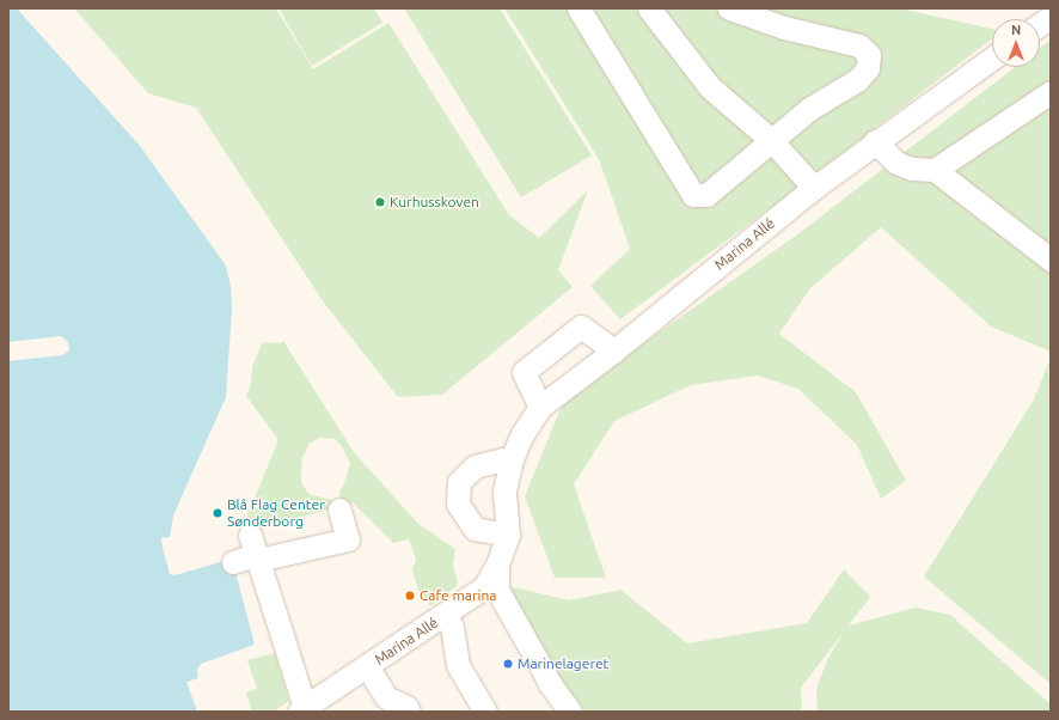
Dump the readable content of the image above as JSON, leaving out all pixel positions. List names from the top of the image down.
{
  "streets": {
    "street": ["Marina Allé"]
  },
  "places": [
    "Kurhusskoven",
    "Blå Flag Center Sønderborg",
    "Cafe marina",
    "Marinelageret"
  ],
  "north": "top"
}
